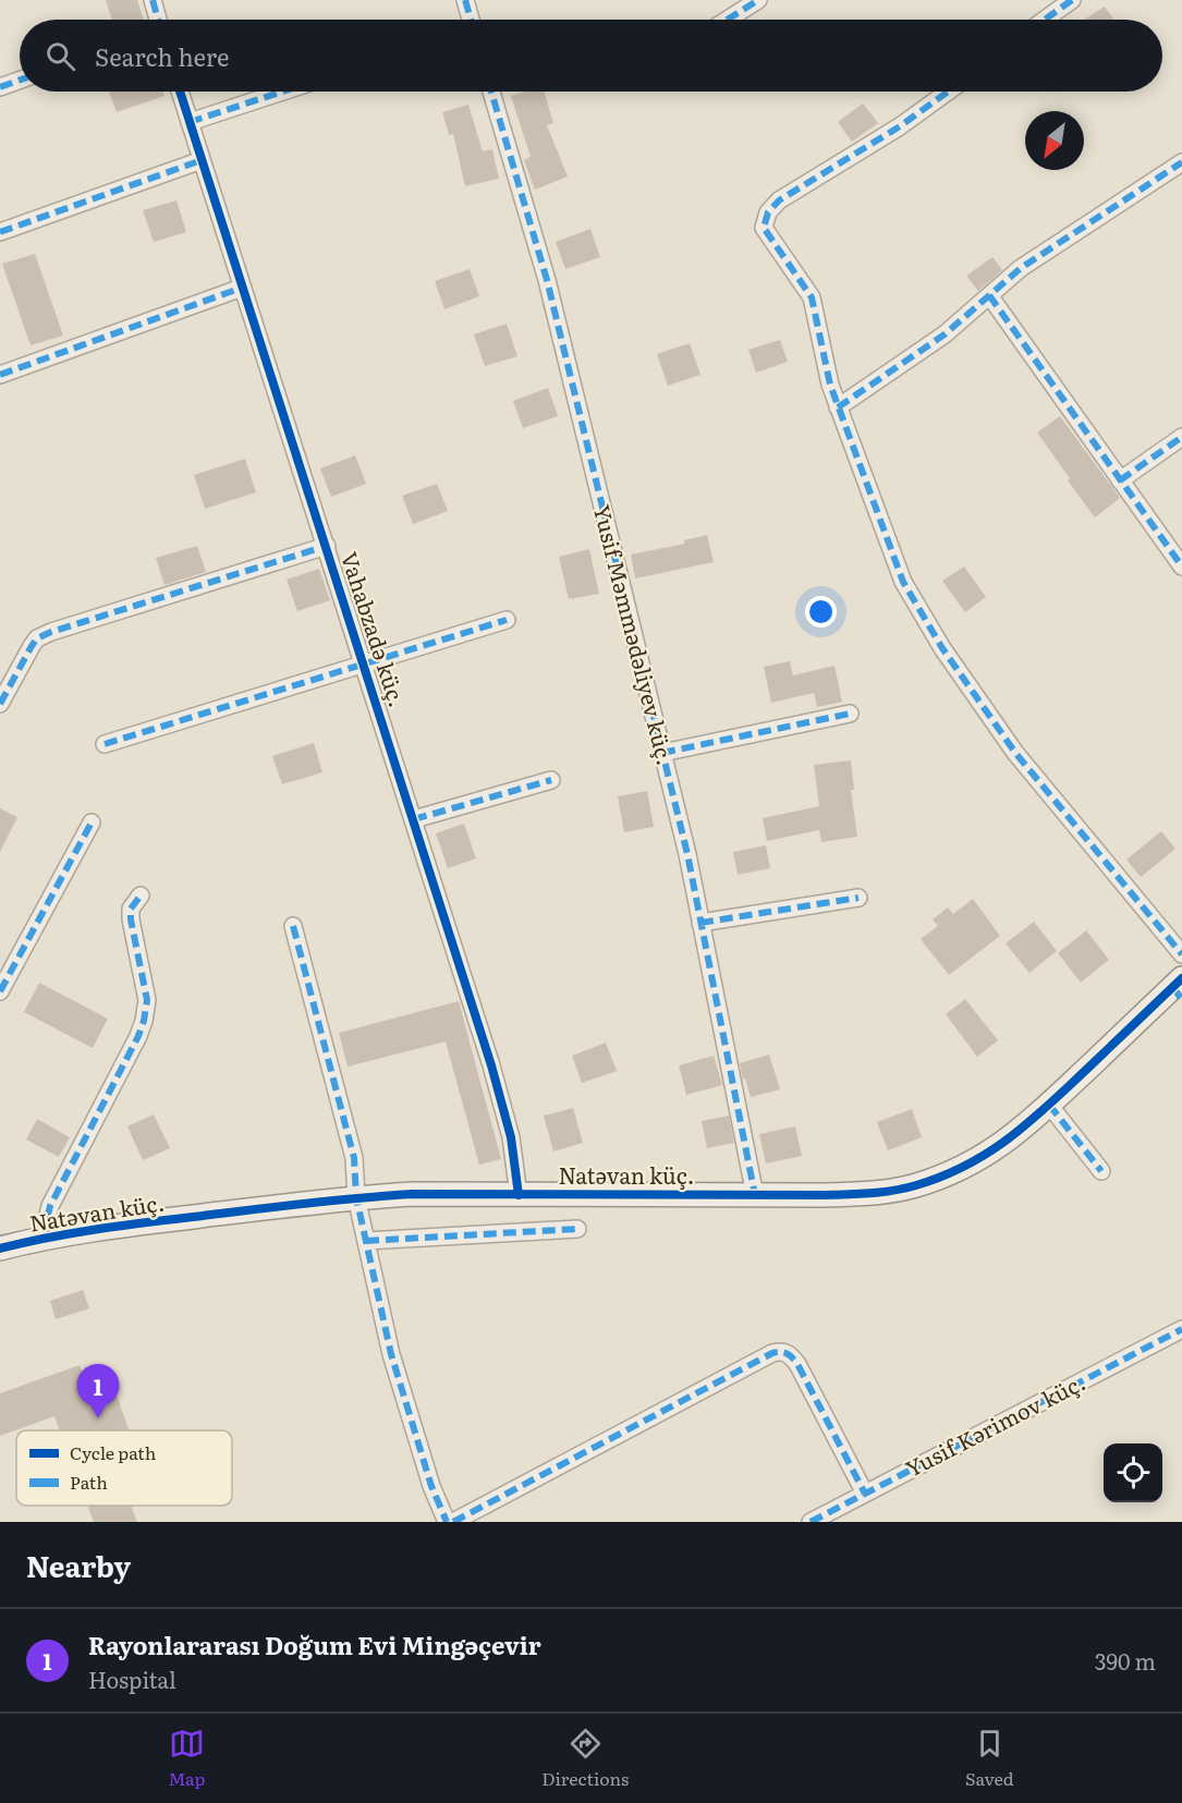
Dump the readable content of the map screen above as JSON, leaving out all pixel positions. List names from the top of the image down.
{
  "streets": {
    "street": [
      "Vahabzadə küç.",
      "Yusif Məmmədəliyev küç.",
      "Natəvan küç.",
      "Yusif Kərimov küç."
    ]
  },
  "crossings": [
    ["Vahabzadə küç.", "Natəvan küç."],
    ["Yusif Məmmədəliyev küç.", "Natəvan küç."]
  ],
  "legend": ["Cycle path", "Path"],
  "north": "bottom left",
  "page": {
    "search": "Search here",
    "pins": "1",
    "heading": "Nearby",
    "list": [
      {
        "mark": "1",
        "name": "Rayonlararası Doğum Evi Mingəçevir",
        "note": "Hospital",
        "value": "390 m"
      }
    ],
    "nav": ["Map", "Directions", "Saved"]
  }
}
